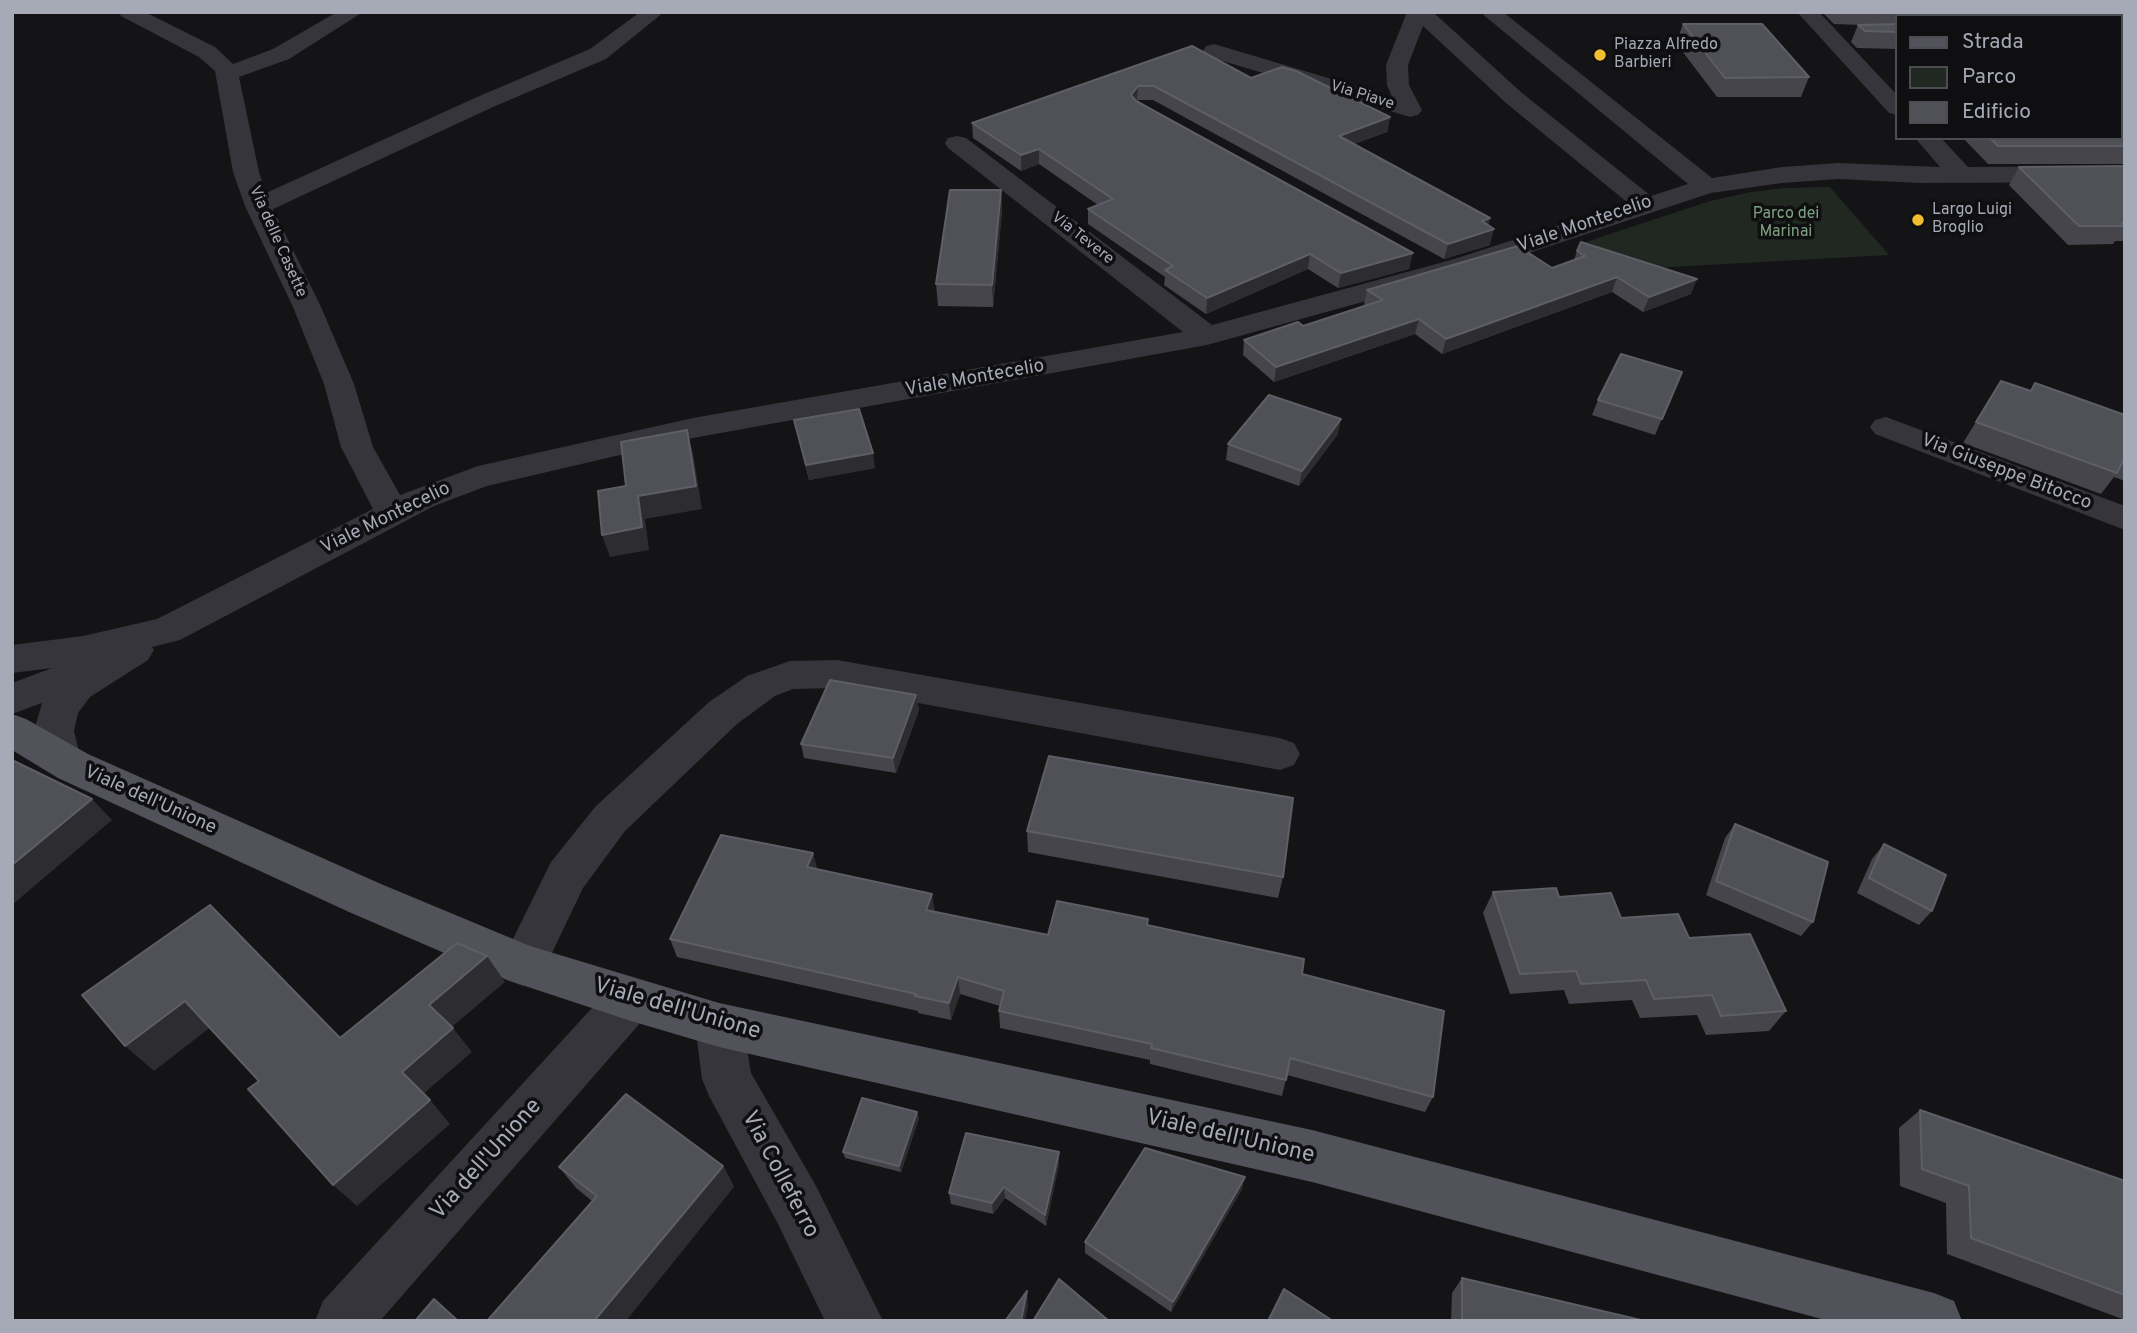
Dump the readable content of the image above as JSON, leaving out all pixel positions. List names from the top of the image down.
{
  "streets": {
    "main road": ["Viale dell'Unione"],
    "street": [
      "Via Piave",
      "Viale Montecelio",
      "Via Tevere",
      "Via delle Casette",
      "Via Giuseppe Bitocco",
      "Via dell'Unione",
      "Via Colleferro"
    ]
  },
  "crossings": [
    ["Viale Montecelio", "Via Tevere"],
    ["Viale Montecelio", "Via delle Casette"],
    ["Viale dell'Unione", "Via dell'Unione"],
    ["Viale dell'Unione", "Via Colleferro"]
  ],
  "parks": ["Parco dei Marinai"],
  "places": ["Piazza Alfredo Barbieri", "Largo Luigi Broglio"],
  "legend": ["Strada", "Parco", "Edificio"]
}
